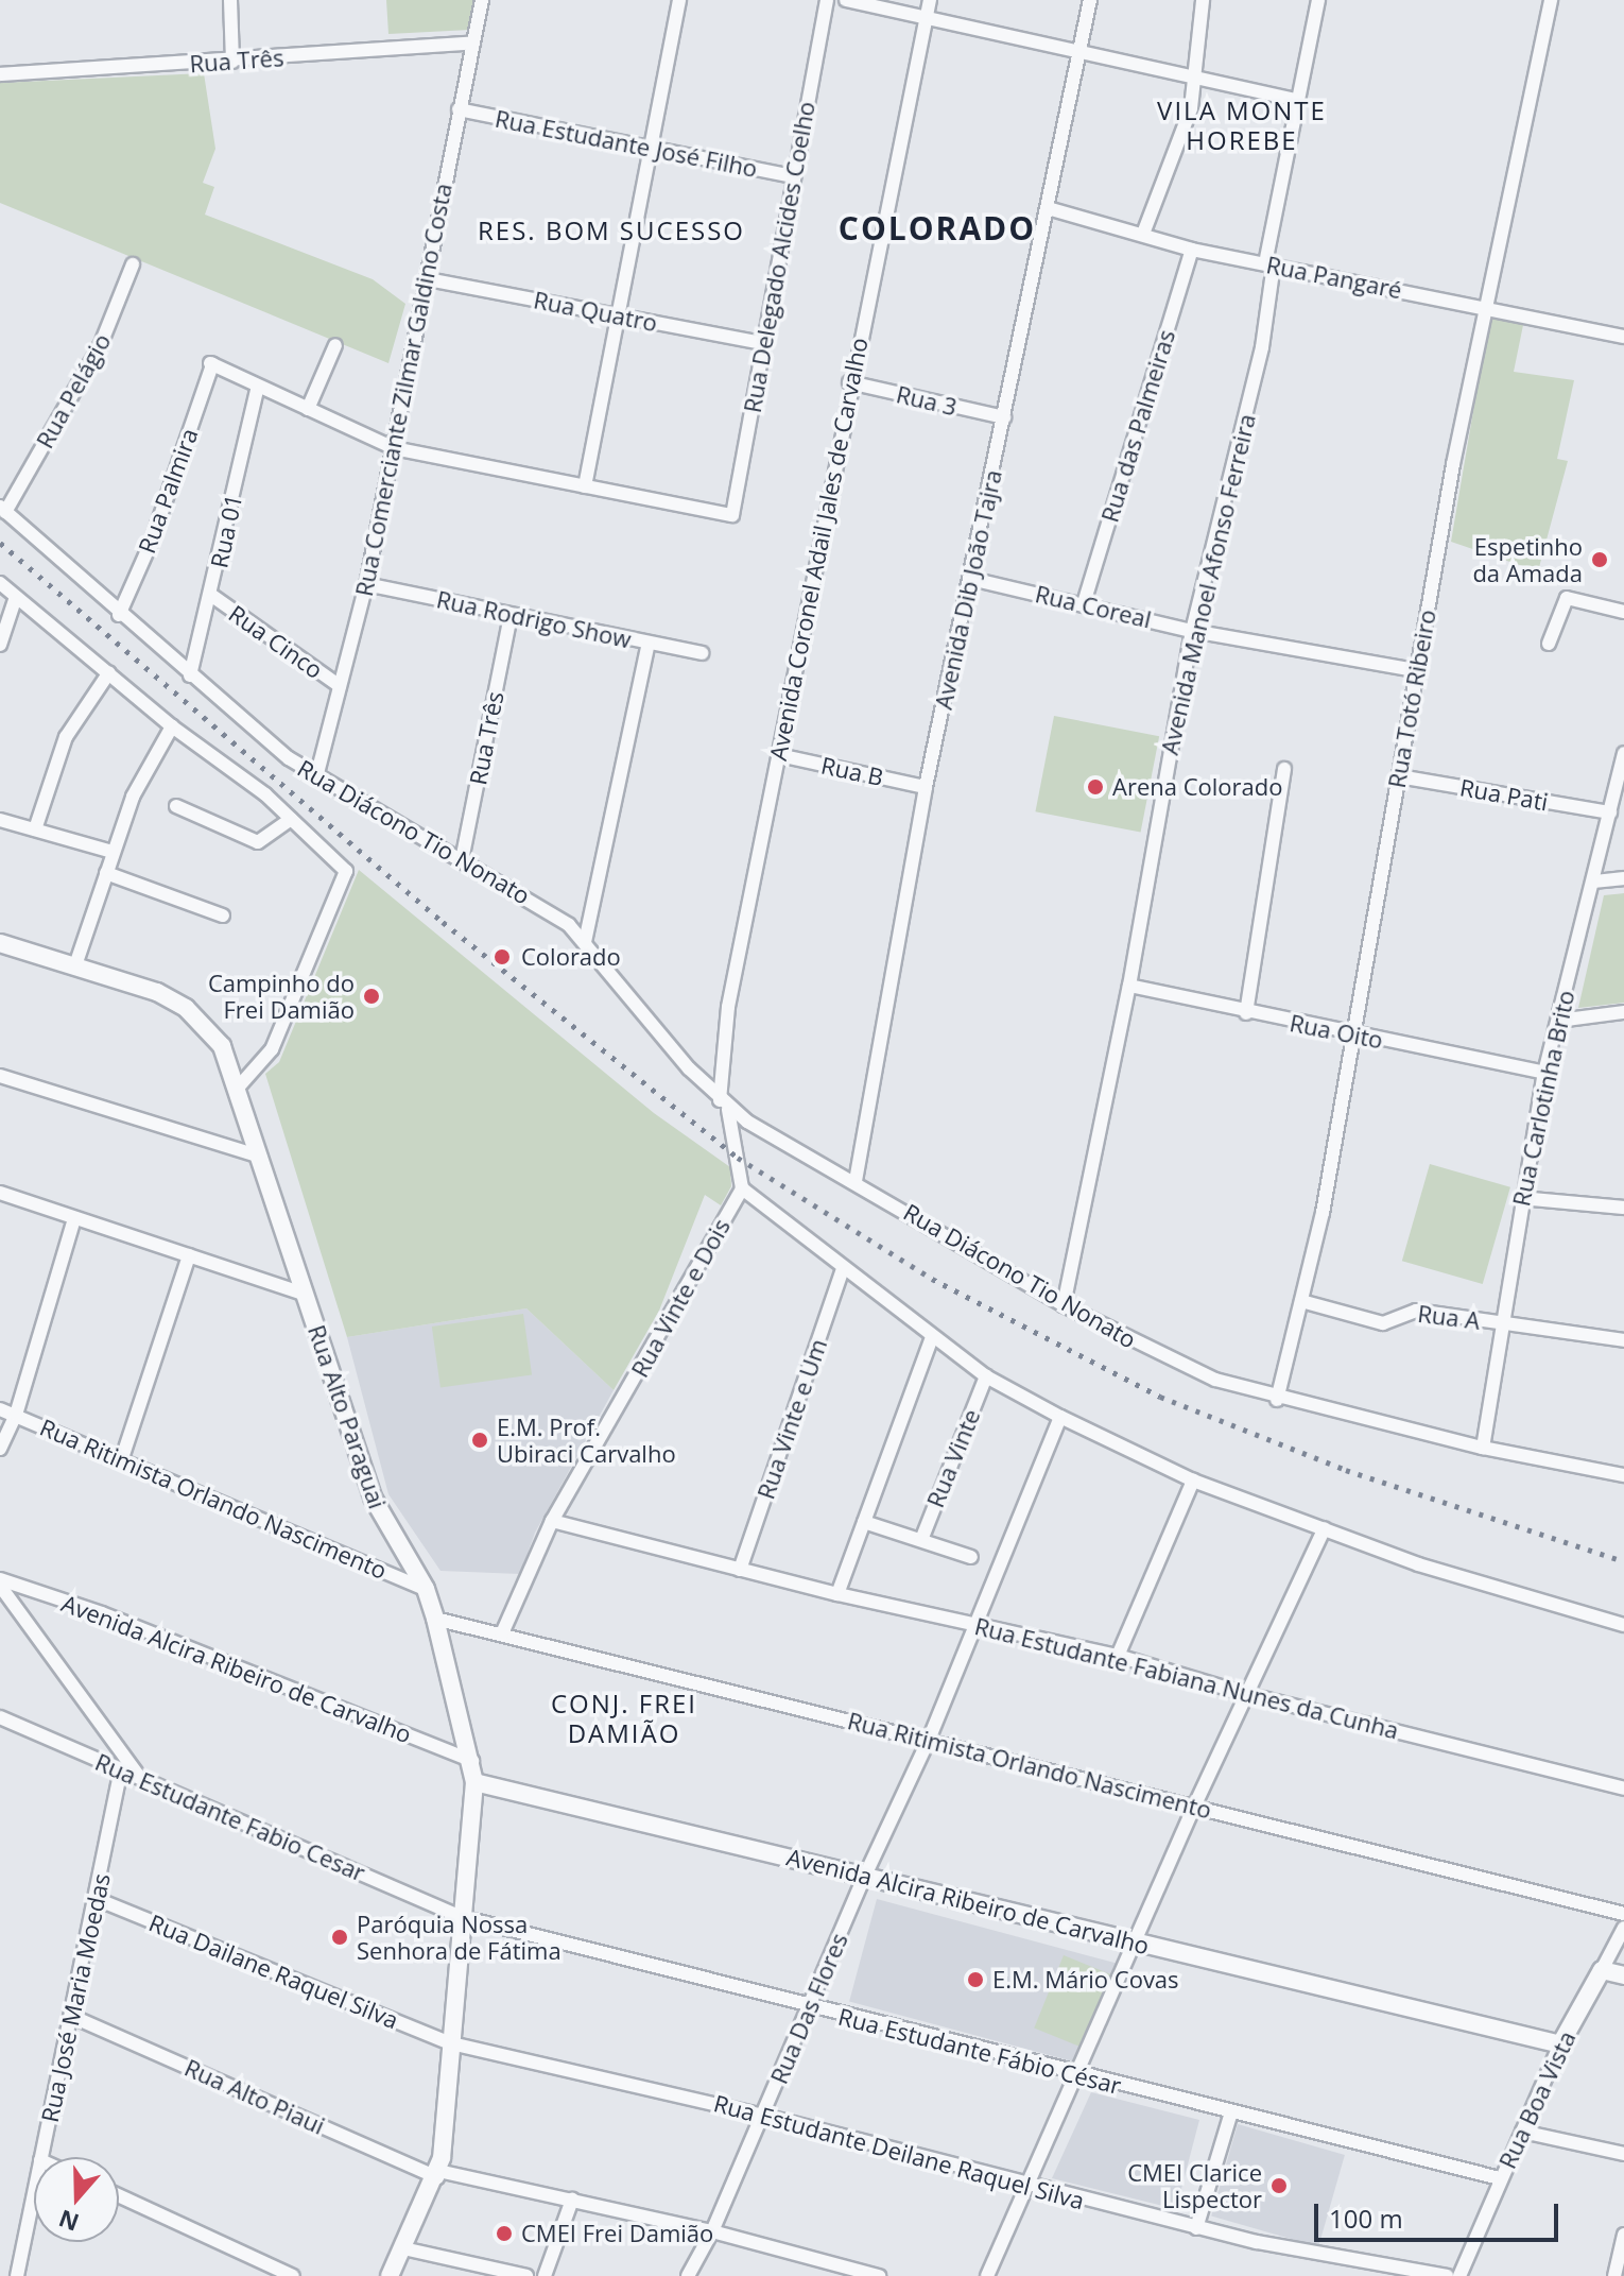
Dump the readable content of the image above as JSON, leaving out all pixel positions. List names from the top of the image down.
{
  "streets": {
    "street": [
      "Rua Três",
      "Rua Estudante José Filho",
      "Rua Delegado Alcides Coelho",
      "Rua Pangaré",
      "Rua Quatro",
      "Rua Comerciante Zilmar Galdino Costa",
      "Rua Pelágio",
      "Rua 3",
      "Rua das Palmeiras",
      "Rua Palmira",
      "Rua 01",
      "Avenida Coronel Adail Jales de Carvalho",
      "Avenida Manoel Afonso Ferreira",
      "Avenida Dib João Tajra",
      "Rua Coreal",
      "Rua Rodrigo Show",
      "Rua Cinco",
      "Rua Totó Ribeiro",
      "Rua B",
      "Rua Pati",
      "Rua Diácono Tio Nonato",
      "Rua Oito",
      "Rua Carlotinha Brito",
      "Rua Vinte e Dois",
      "Rua A",
      "Rua Alto Paraguai",
      "Rua Vinte e Um",
      "Rua Vinte",
      "Rua Ritimista Orlando Nascimento",
      "Avenida Alcira Ribeiro de Carvalho",
      "Rua Estudante Fabiana Nunes da Cunha",
      "Rua Estudante Fabio Cesar",
      "Rua Dailane Raquel Silva",
      "Rua José Maria Moedas",
      "Rua Das Flores",
      "Rua Estudante Fábio César",
      "Rua Alto Piaui",
      "Rua Boa Vista",
      "Rua Estudante Deilane Raquel Silva"
    ]
  },
  "crossings": [
    ["Rua Três", "Rua Comerciante Zilmar Galdino Costa"],
    ["Rua Três", "Rua Rodrigo Show"],
    ["Rua Três", "Rua Diácono Tio Nonato"],
    ["Rua Estudante José Filho", "Rua Delegado Alcides Coelho"],
    ["Rua Estudante José Filho", "Rua Comerciante Zilmar Galdino Costa"],
    ["Rua Delegado Alcides Coelho", "Rua Quatro"],
    ["Rua Pangaré", "Rua das Palmeiras"],
    ["Rua Pangaré", "Avenida Manoel Afonso Ferreira"],
    ["Rua Pangaré", "Avenida Dib João Tajra"],
    ["Rua Pangaré", "Rua Totó Ribeiro"],
    ["Rua Quatro", "Rua Comerciante Zilmar Galdino Costa"],
    ["Rua Comerciante Zilmar Galdino Costa", "Rua Rodrigo Show"],
    ["Rua Comerciante Zilmar Galdino Costa", "Rua Cinco"],
    ["Rua Comerciante Zilmar Galdino Costa", "Rua Diácono Tio Nonato"],
    ["Rua Pelágio", "Rua Diácono Tio Nonato"],
    ["Rua 3", "Avenida Coronel Adail Jales de Carvalho"],
    ["Rua 3", "Avenida Dib João Tajra"],
    ["Rua das Palmeiras", "Rua Coreal"],
    ["Rua Palmira", "Rua 01"],
    ["Rua Palmira", "Rua Diácono Tio Nonato"],
    ["Rua 01", "Rua Cinco"],
    ["Rua 01", "Rua Diácono Tio Nonato"],
    ["Avenida Coronel Adail Jales de Carvalho", "Rua B"],
    ["Avenida Coronel Adail Jales de Carvalho", "Rua Diácono Tio Nonato"],
    ["Avenida Manoel Afonso Ferreira", "Rua Coreal"],
    ["Avenida Manoel Afonso Ferreira", "Rua Diácono Tio Nonato"],
    ["Avenida Manoel Afonso Ferreira", "Rua Oito"],
    ["Avenida Dib João Tajra", "Rua Coreal"],
    ["Avenida Dib João Tajra", "Rua B"],
    ["Avenida Dib João Tajra", "Rua Diácono Tio Nonato"],
    ["Rua Coreal", "Rua Totó Ribeiro"],
    ["Rua Totó Ribeiro", "Rua Pati"],
    ["Rua Totó Ribeiro", "Rua Diácono Tio Nonato"],
    ["Rua Totó Ribeiro", "Rua Oito"],
    ["Rua Totó Ribeiro", "Rua A"],
    ["Rua Pati", "Rua Carlotinha Brito"],
    ["Rua Diácono Tio Nonato", "Rua Carlotinha Brito"],
    ["Rua Diácono Tio Nonato", "Rua Vinte e Dois"],
    ["Rua Oito", "Rua Carlotinha Brito"],
    ["Rua Carlotinha Brito", "Rua A"],
    ["Rua Vinte e Dois", "Rua Ritimista Orlando Nascimento"],
    ["Rua Vinte e Dois", "Rua Estudante Fabiana Nunes da Cunha"],
    ["Rua Alto Paraguai", "Rua Ritimista Orlando Nascimento"],
    ["Rua Alto Paraguai", "Avenida Alcira Ribeiro de Carvalho"],
    ["Rua Alto Paraguai", "Rua Estudante Fabio Cesar"],
    ["Rua Alto Paraguai", "Rua Dailane Raquel Silva"],
    ["Rua Alto Paraguai", "Rua Estudante Fábio César"],
    ["Rua Alto Paraguai", "Rua Alto Piaui"],
    ["Rua Alto Paraguai", "Rua Estudante Deilane Raquel Silva"],
    ["Rua Vinte e Um", "Rua Estudante Fabiana Nunes da Cunha"],
    ["Rua Ritimista Orlando Nascimento", "Rua Das Flores"],
    ["Avenida Alcira Ribeiro de Carvalho", "Rua Das Flores"],
    ["Avenida Alcira Ribeiro de Carvalho", "Rua Boa Vista"],
    ["Rua Estudante Fabiana Nunes da Cunha", "Rua Das Flores"],
    ["Rua Estudante Fabio Cesar", "Rua José Maria Moedas"],
    ["Rua Estudante Fabio Cesar", "Rua Estudante Fábio César"],
    ["Rua Dailane Raquel Silva", "Rua José Maria Moedas"],
    ["Rua Dailane Raquel Silva", "Rua Estudante Deilane Raquel Silva"],
    ["Rua José Maria Moedas", "Rua Alto Piaui"],
    ["Rua Das Flores", "Rua Estudante Fábio César"],
    ["Rua Das Flores", "Rua Alto Piaui"],
    ["Rua Das Flores", "Rua Estudante Deilane Raquel Silva"],
    ["Rua Estudante Fábio César", "Rua Boa Vista"]
  ],
  "districts": [
    "VILA MONTE HOREBE",
    "COLORADO",
    "RES. BOM SUCESSO",
    "CONJ. FREI DAMIÃO"
  ],
  "places": [
    "Espetinho da Amada",
    "Arena Colorado",
    "Colorado",
    "Campinho do Frei Damião",
    "E.M. Prof. Ubiraci Carvalho",
    "Paróquia Nossa Senhora de Fátima",
    "E.M. Mário Covas",
    "CMEI Clarice Lispector",
    "CMEI Frei Damião"
  ],
  "scale_bar": "100 m",
  "north": "bottom"
}
